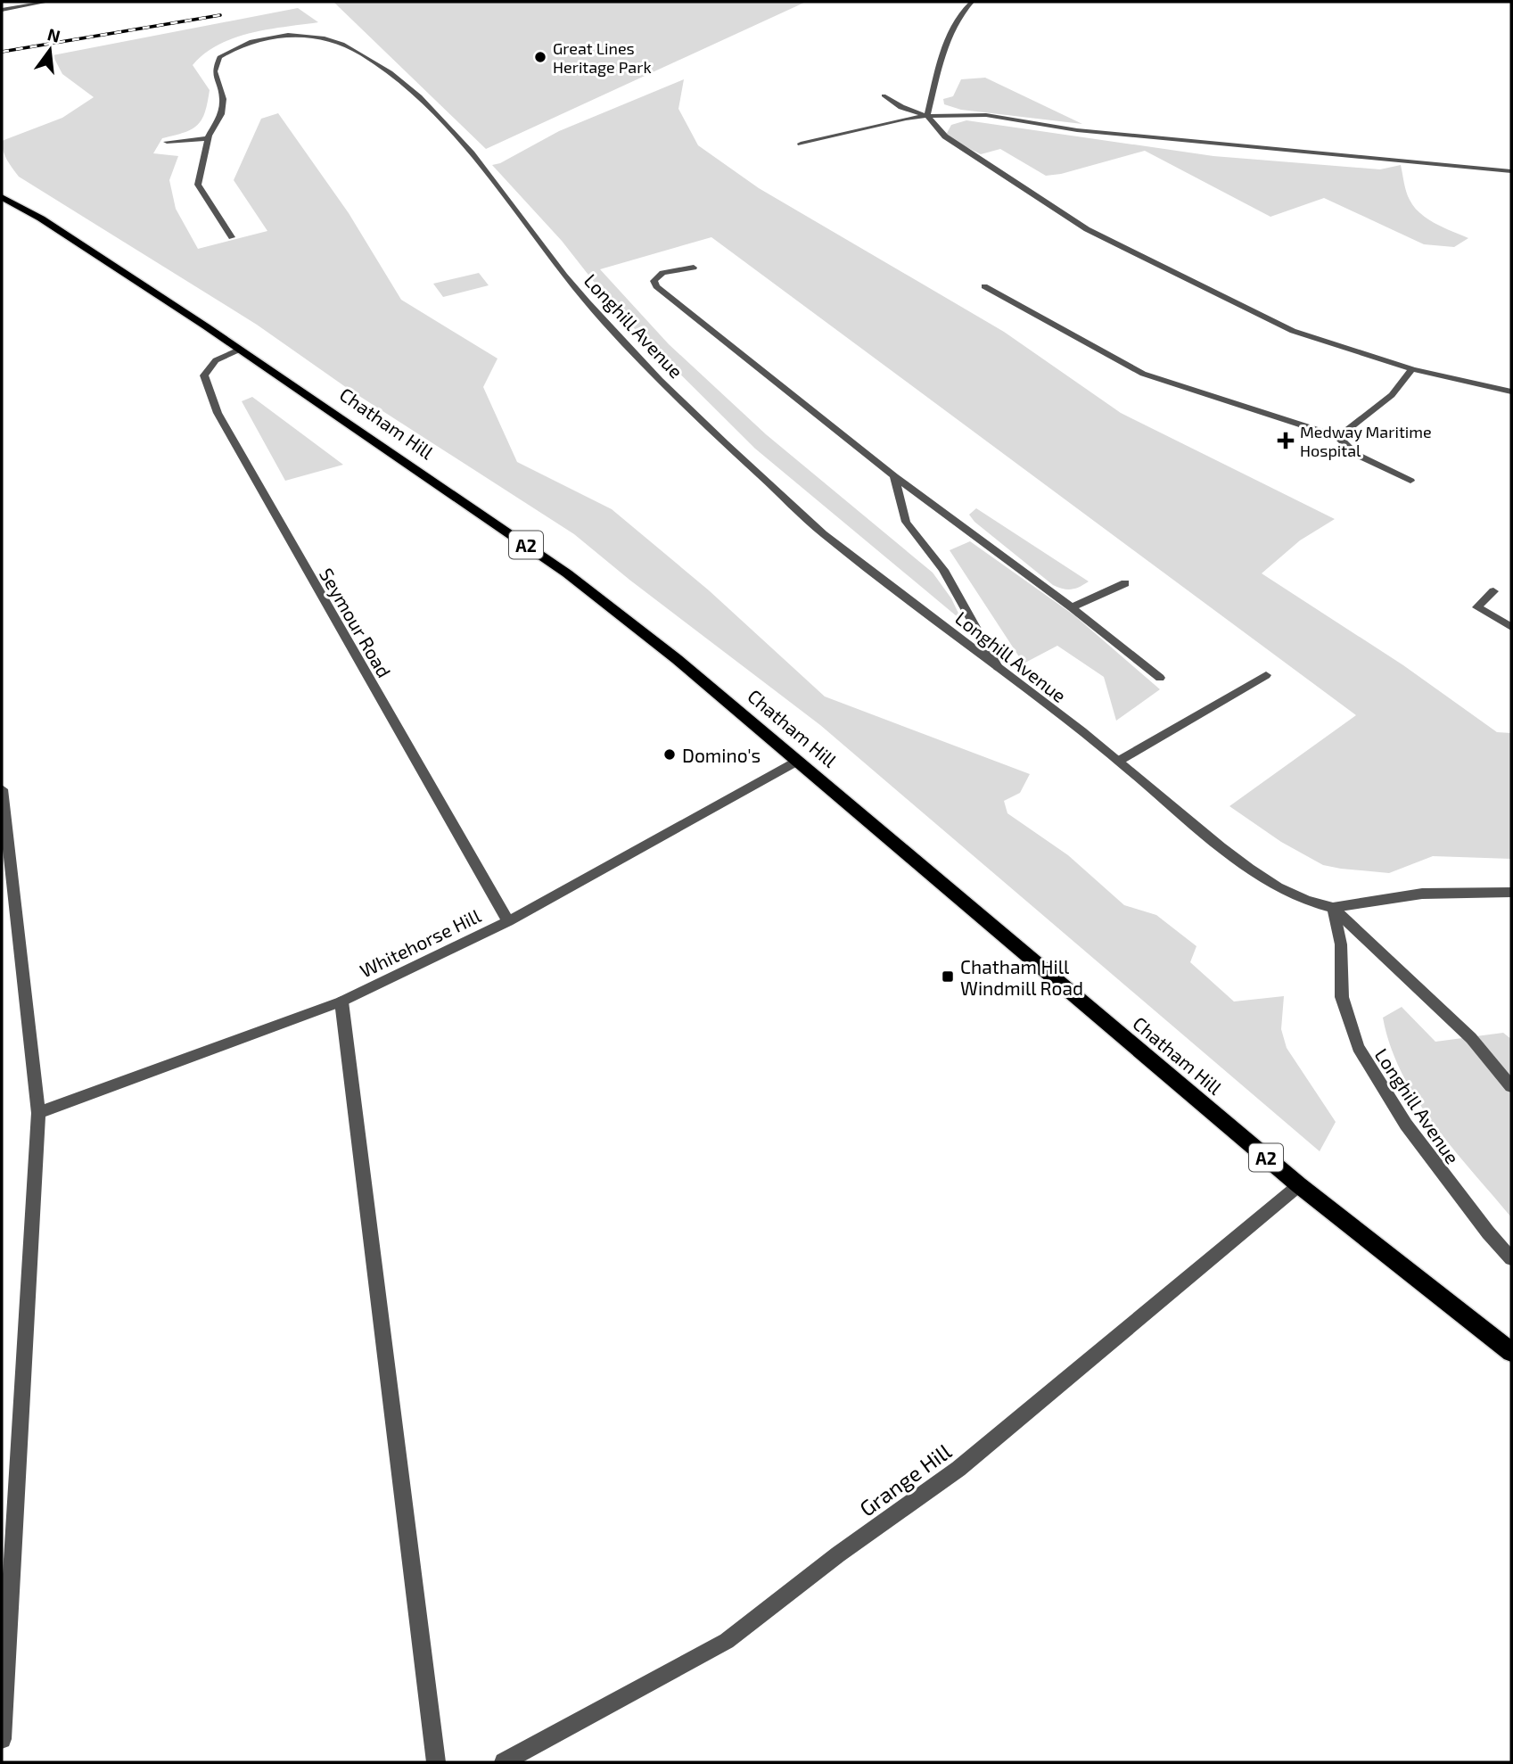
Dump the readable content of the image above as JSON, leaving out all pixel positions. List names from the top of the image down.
{
  "streets": {
    "main road": ["Chatham Hill", "A2"],
    "street": [
      "Longhill Avenue",
      "Seymour Road",
      "Whitehorse Hill",
      "Grange Hill"
    ]
  },
  "crossings": [
    ["Chatham Hill", "Seymour Road"],
    ["Chatham Hill", "Whitehorse Hill"],
    ["Chatham Hill", "Grange Hill"],
    ["Seymour Road", "Whitehorse Hill"]
  ],
  "places": {
    "other": ["Great Lines Heritage Park", "Domino's"],
    "health": ["Medway Maritime Hospital"],
    "transit": ["Chatham Hill Windmill Road"]
  },
  "north": "top"
}
